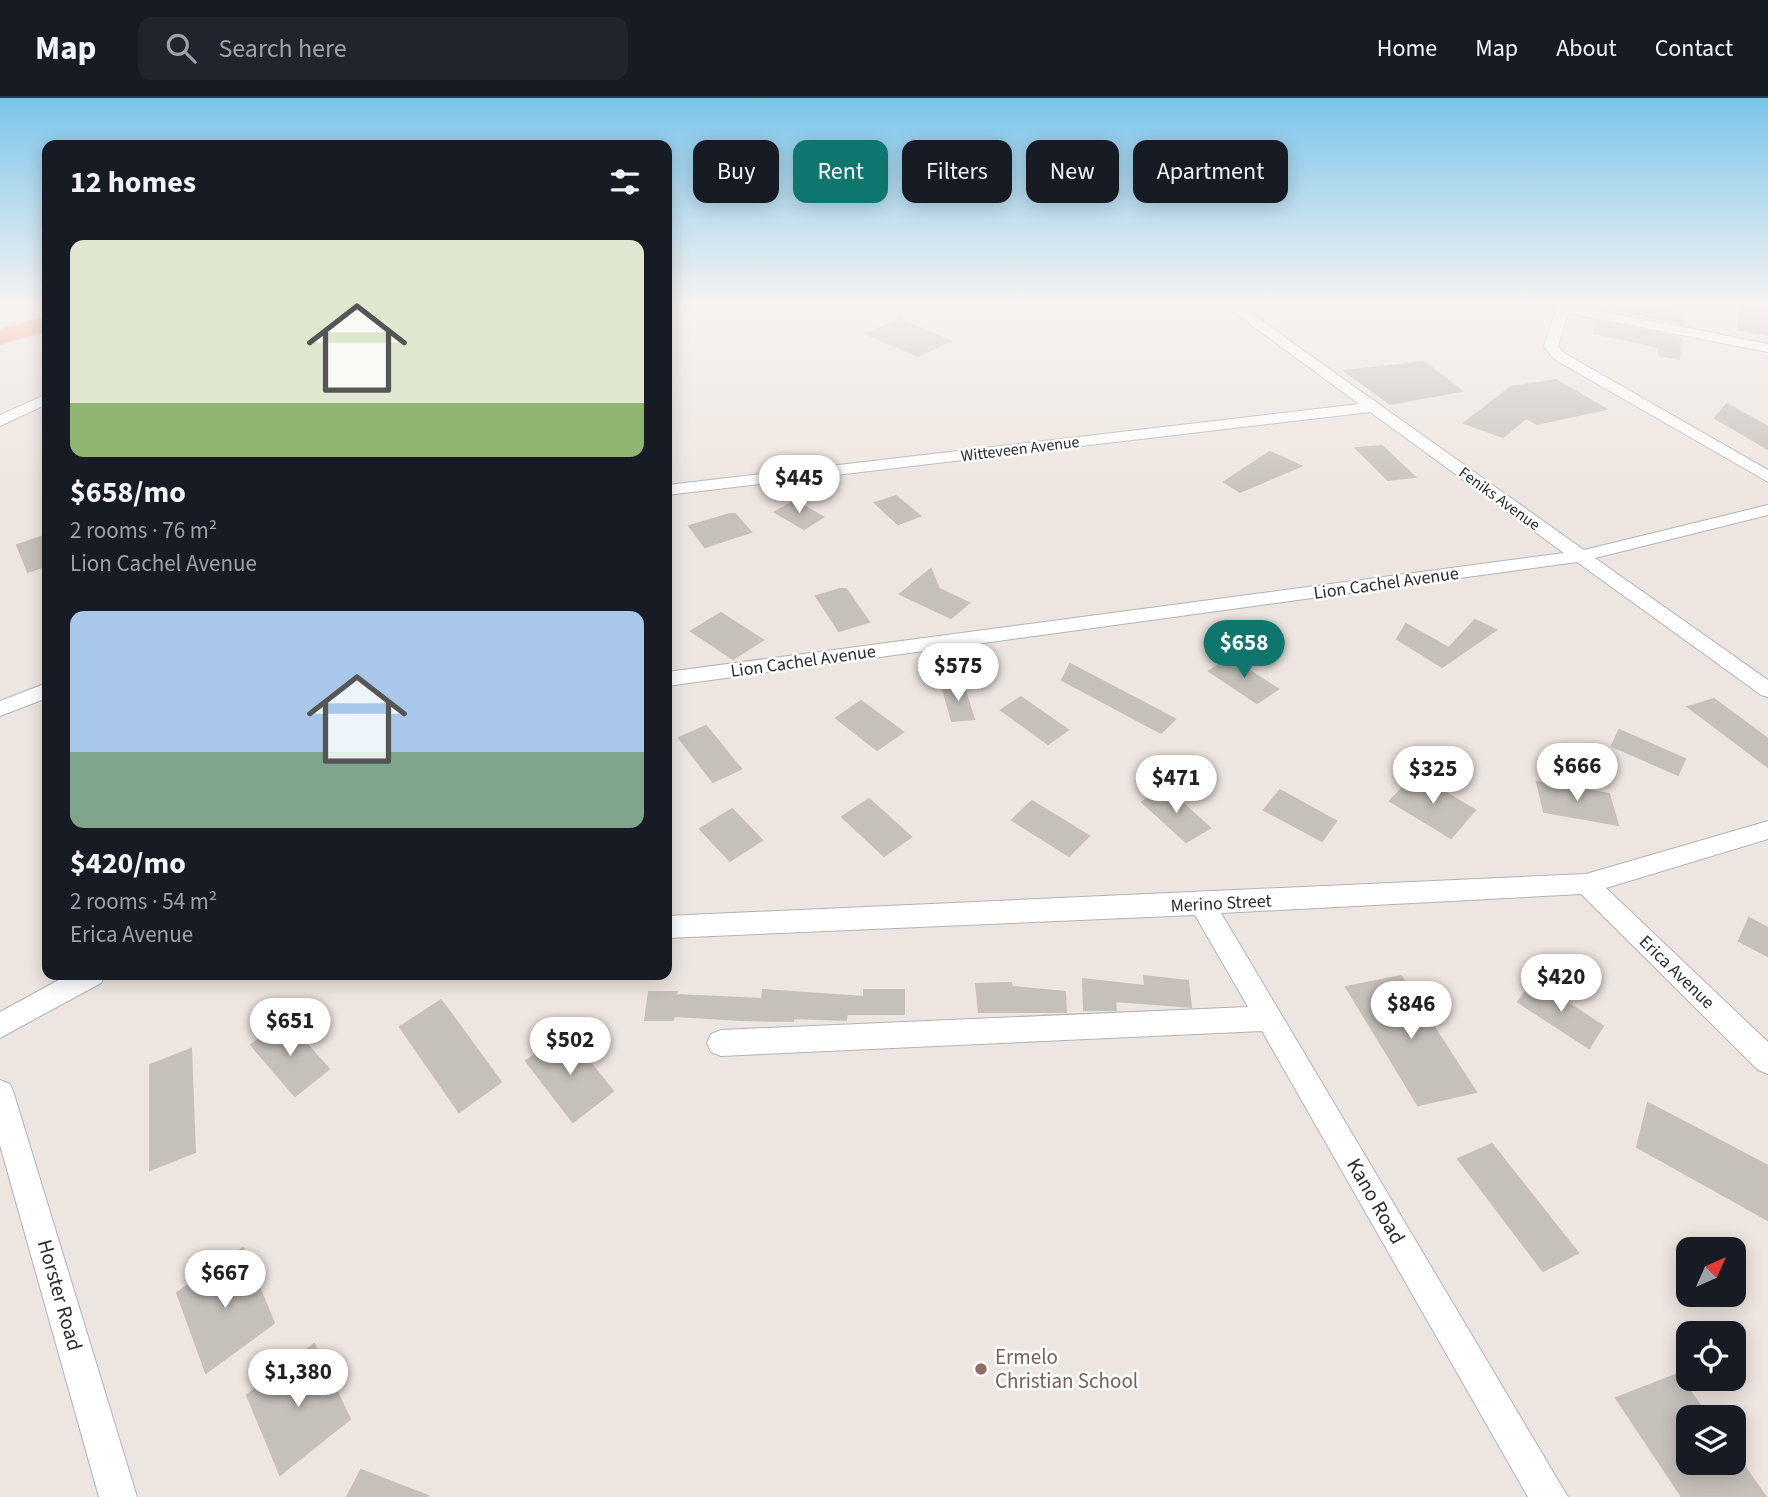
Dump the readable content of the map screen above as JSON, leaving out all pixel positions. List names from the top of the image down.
{
  "streets": {
    "street": [
      "Witteveen Avenue",
      "Feniks Avenue",
      "Lion Cachel Avenue",
      "Merino Street",
      "Erica Avenue",
      "Kano Road",
      "Horster Road"
    ]
  },
  "crossings": [
    ["Witteveen Avenue", "Feniks Avenue"],
    ["Feniks Avenue", "Lion Cachel Avenue"],
    ["Merino Street", "Erica Avenue"],
    ["Merino Street", "Kano Road"]
  ],
  "places": ["Ermelo Christian School"],
  "north": "top right",
  "page": {
    "header": "Map",
    "search": "Search here",
    "nav": [
      "Home",
      "Map",
      "About",
      "Contact"
    ],
    "chip": [
      "Buy",
      "Rent",
      "Filters",
      "New",
      "Apartment"
    ],
    "heading": "12 homes",
    "list": [
      {
        "name": "$658/mo",
        "note": "2 rooms · 76 m² · Lion Cachel Avenue"
      },
      {
        "name": "$420/mo",
        "note": "2 rooms · 54 m² · Erica Avenue"
      }
    ],
    "price": [
      "$445",
      "$658",
      "$575",
      "$666",
      "$325",
      "$471",
      "$420",
      "$846",
      "$651",
      "$502",
      "$667",
      "$1,380"
    ]
  }
}
